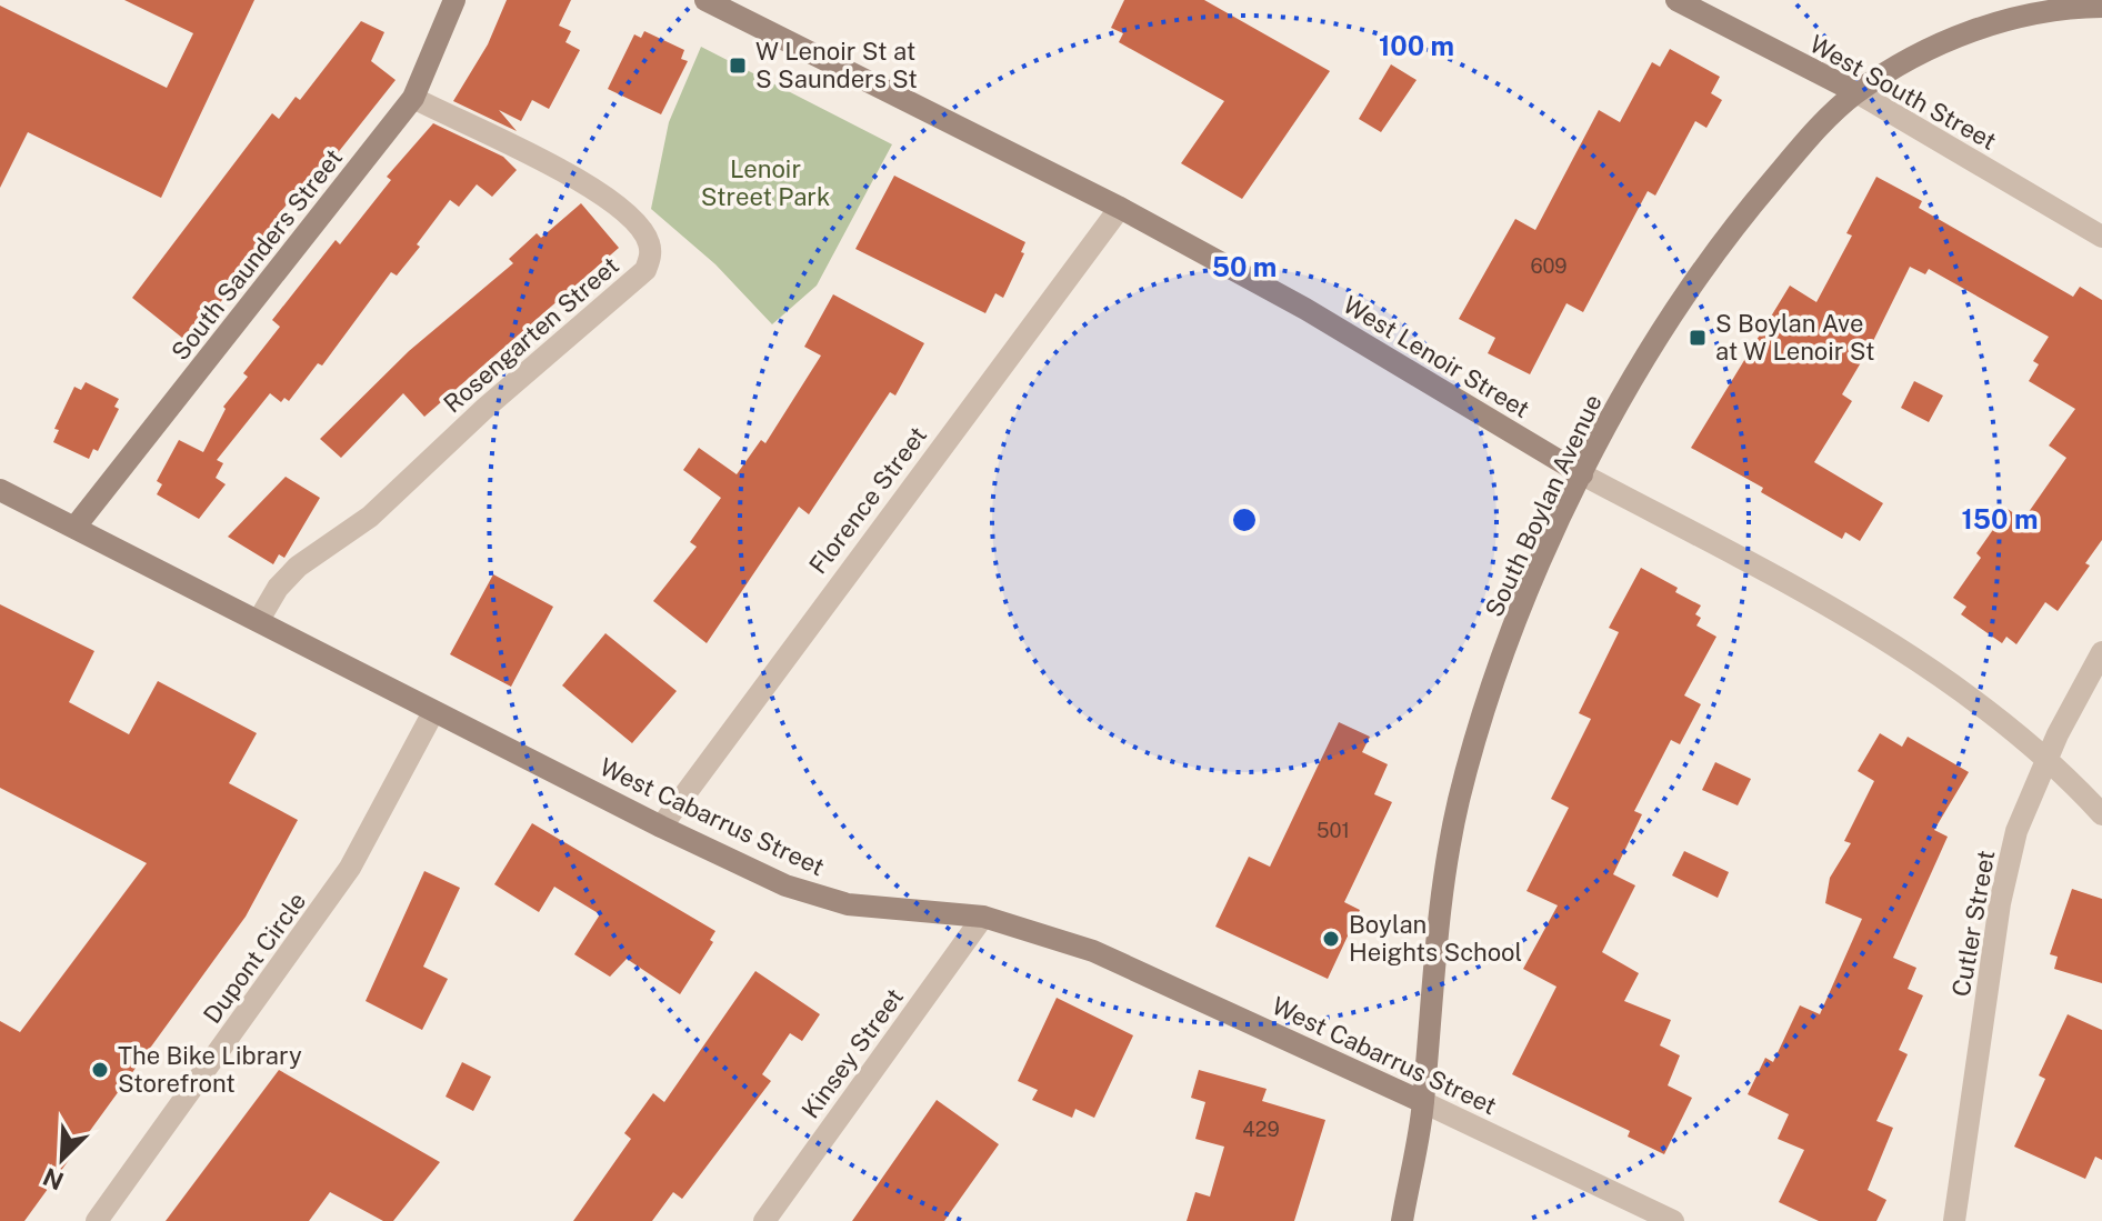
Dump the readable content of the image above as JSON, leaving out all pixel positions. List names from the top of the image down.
{
  "streets": {
    "street": [
      "West South Street",
      "South Saunders Street",
      "Rosengarten Street",
      "West Lenoir Street",
      "Florence Street",
      "South Boylan Avenue",
      "West Cabarrus Street",
      "Cutler Street",
      "Dupont Circle",
      "Kinsey Street"
    ]
  },
  "crossings": [
    ["West South Street", "South Boylan Avenue"],
    ["South Saunders Street", "Rosengarten Street"],
    ["South Saunders Street", "West Cabarrus Street"],
    ["Rosengarten Street", "West Cabarrus Street"],
    ["West Lenoir Street", "Florence Street"],
    ["West Lenoir Street", "South Boylan Avenue"],
    ["West Lenoir Street", "Cutler Street"],
    ["Florence Street", "West Cabarrus Street"],
    ["South Boylan Avenue", "West Cabarrus Street"],
    ["West Cabarrus Street", "Dupont Circle"],
    ["West Cabarrus Street", "Kinsey Street"]
  ],
  "parks": ["Lenoir Street Park"],
  "places": {
    "transit": ["W Lenoir St at S Saunders St", "S Boylan Ave at W Lenoir St"],
    "other": ["Boylan Heights School", "The Bike Library Storefront"]
  },
  "house_numbers": ["609", "501", "429"],
  "north": "bottom left",
  "rings": ["100 m", "50 m", "150 m"]
}
